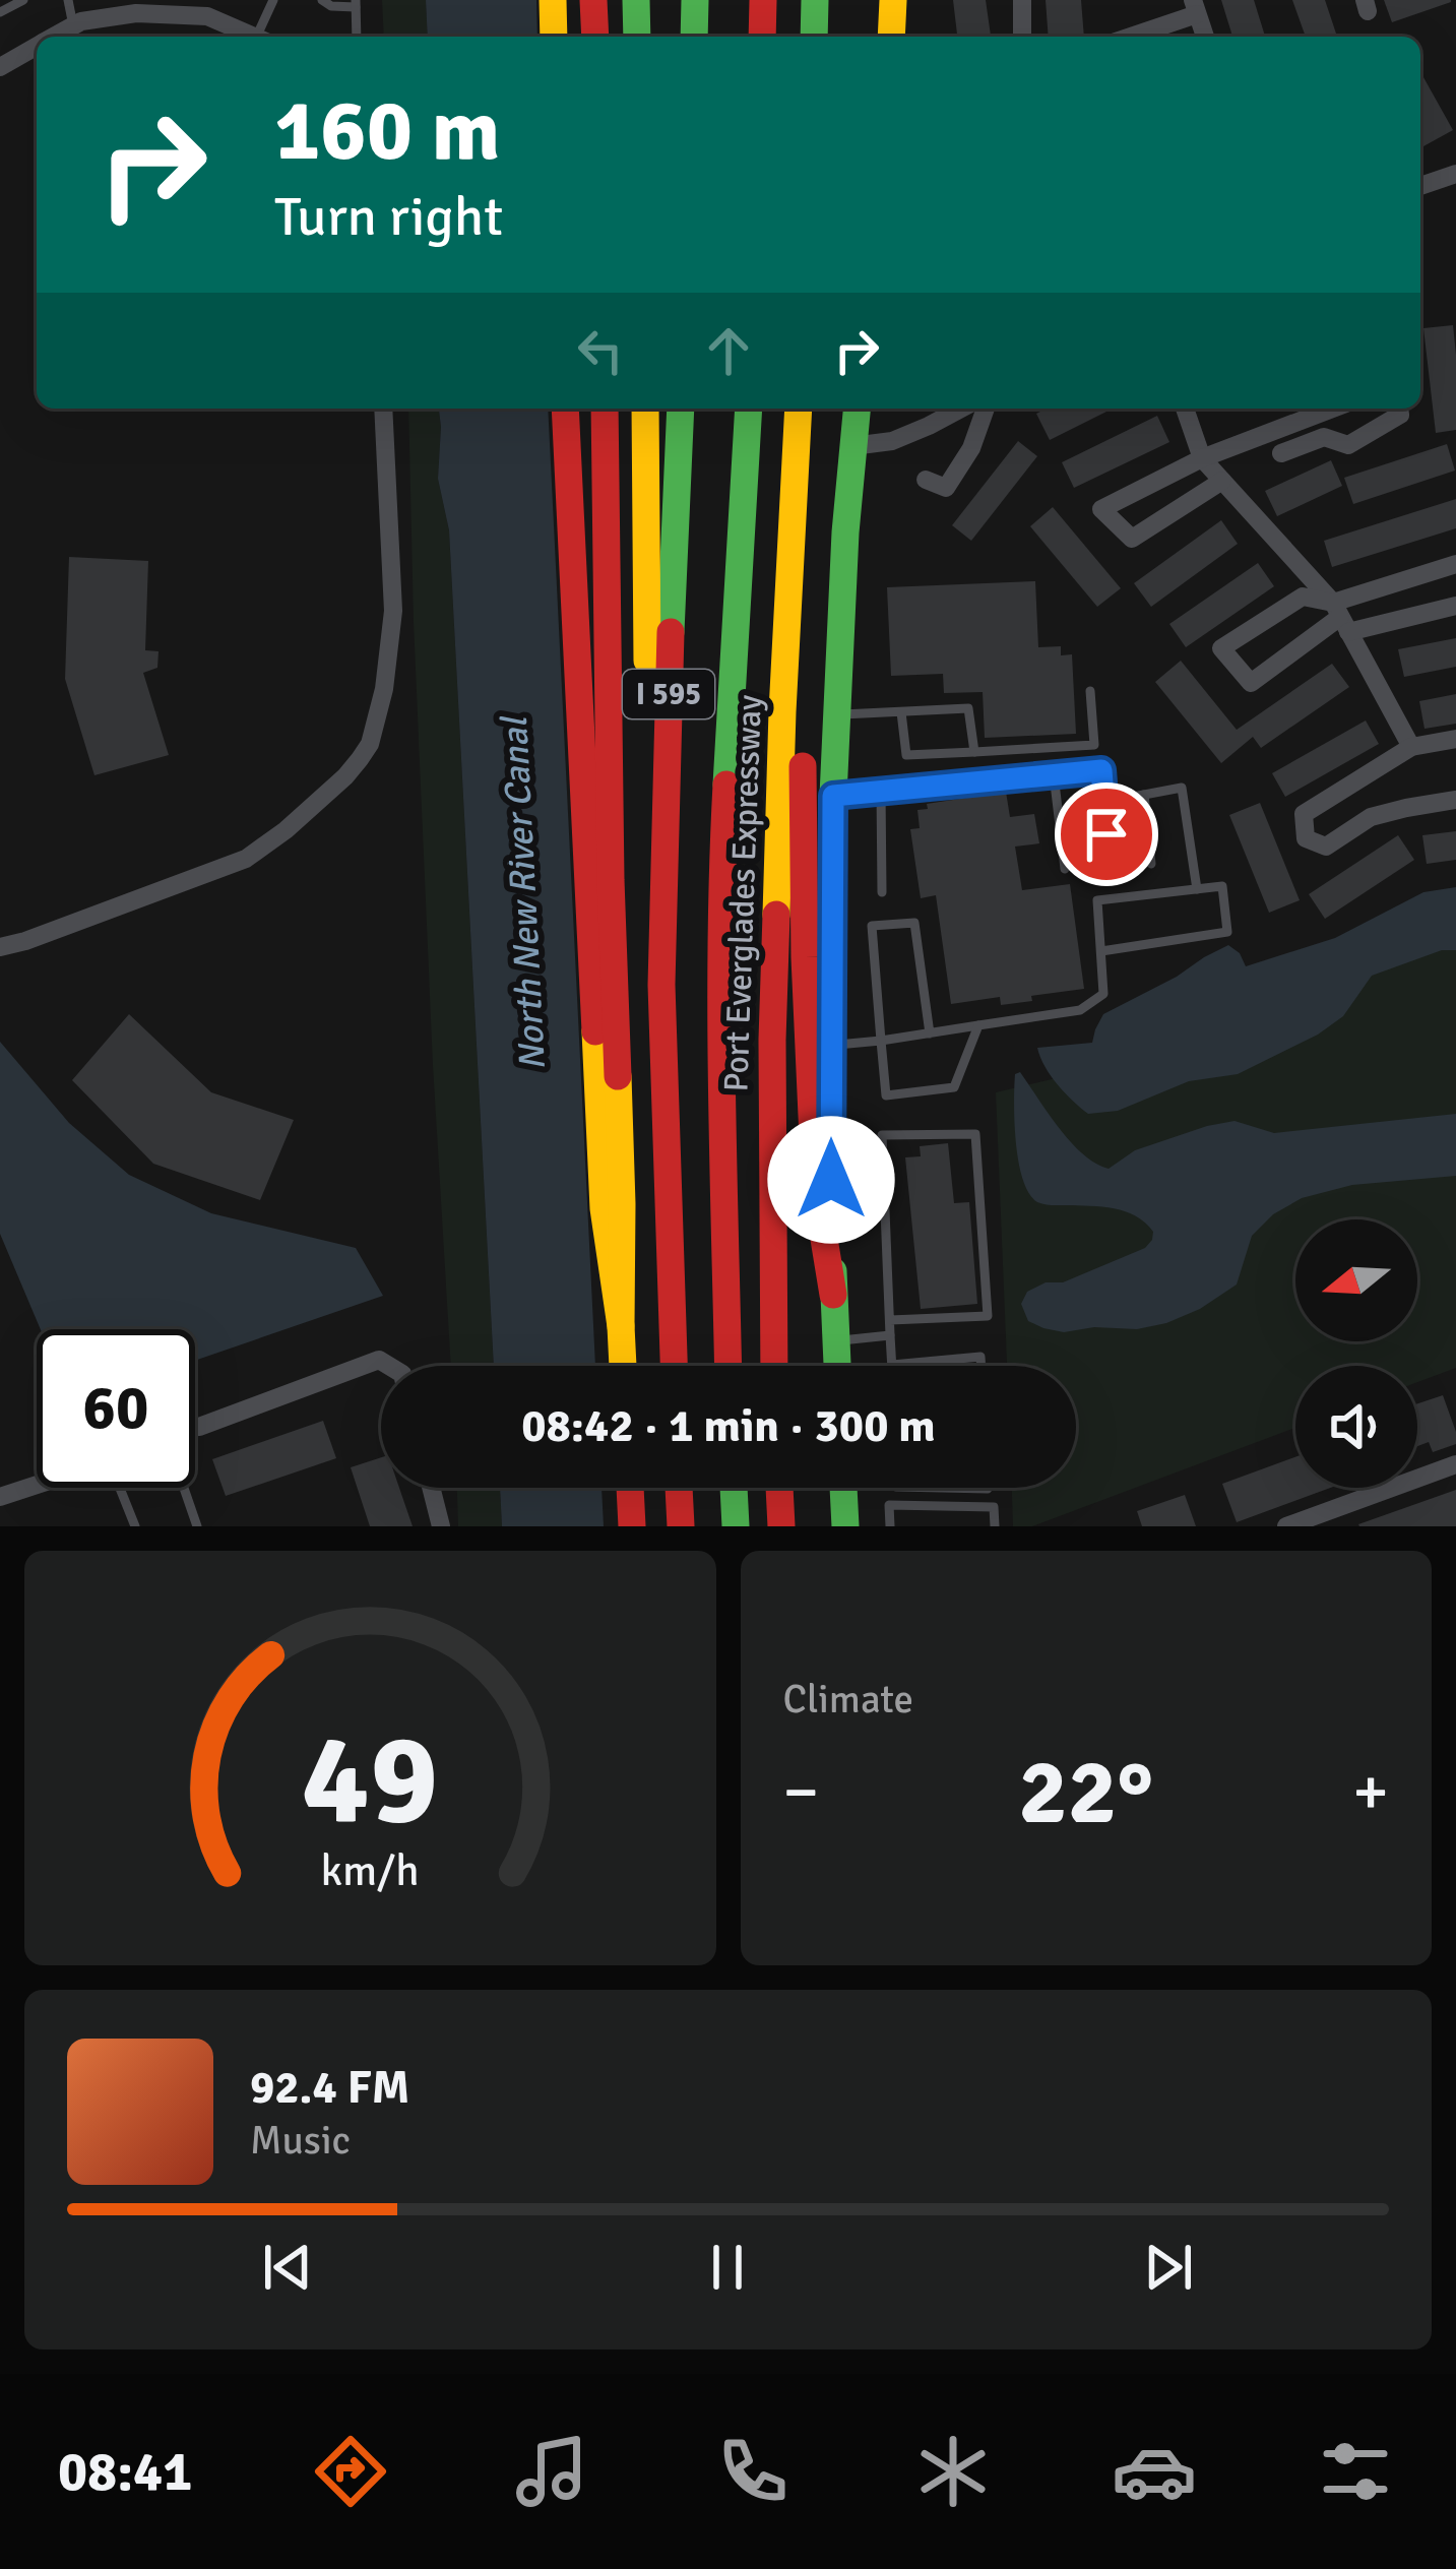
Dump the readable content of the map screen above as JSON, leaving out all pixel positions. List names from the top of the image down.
{
  "streets": {
    "main road": ["I 595", "Port Everglades Expressway"]
  },
  "water": ["North New River Canal"],
  "north": "left",
  "page": {
    "turn": ["160 m", "Turn right"],
    "limit": "60",
    "trip": "08:42 · 1 min · 300 m",
    "tile": "Climate",
    "heat": ["−", "22°", "+"],
    "song": ["92.4 FM", "Music"],
    "tabs": "08:41",
    "gauge": ["49", "km/h"]
  }
}
